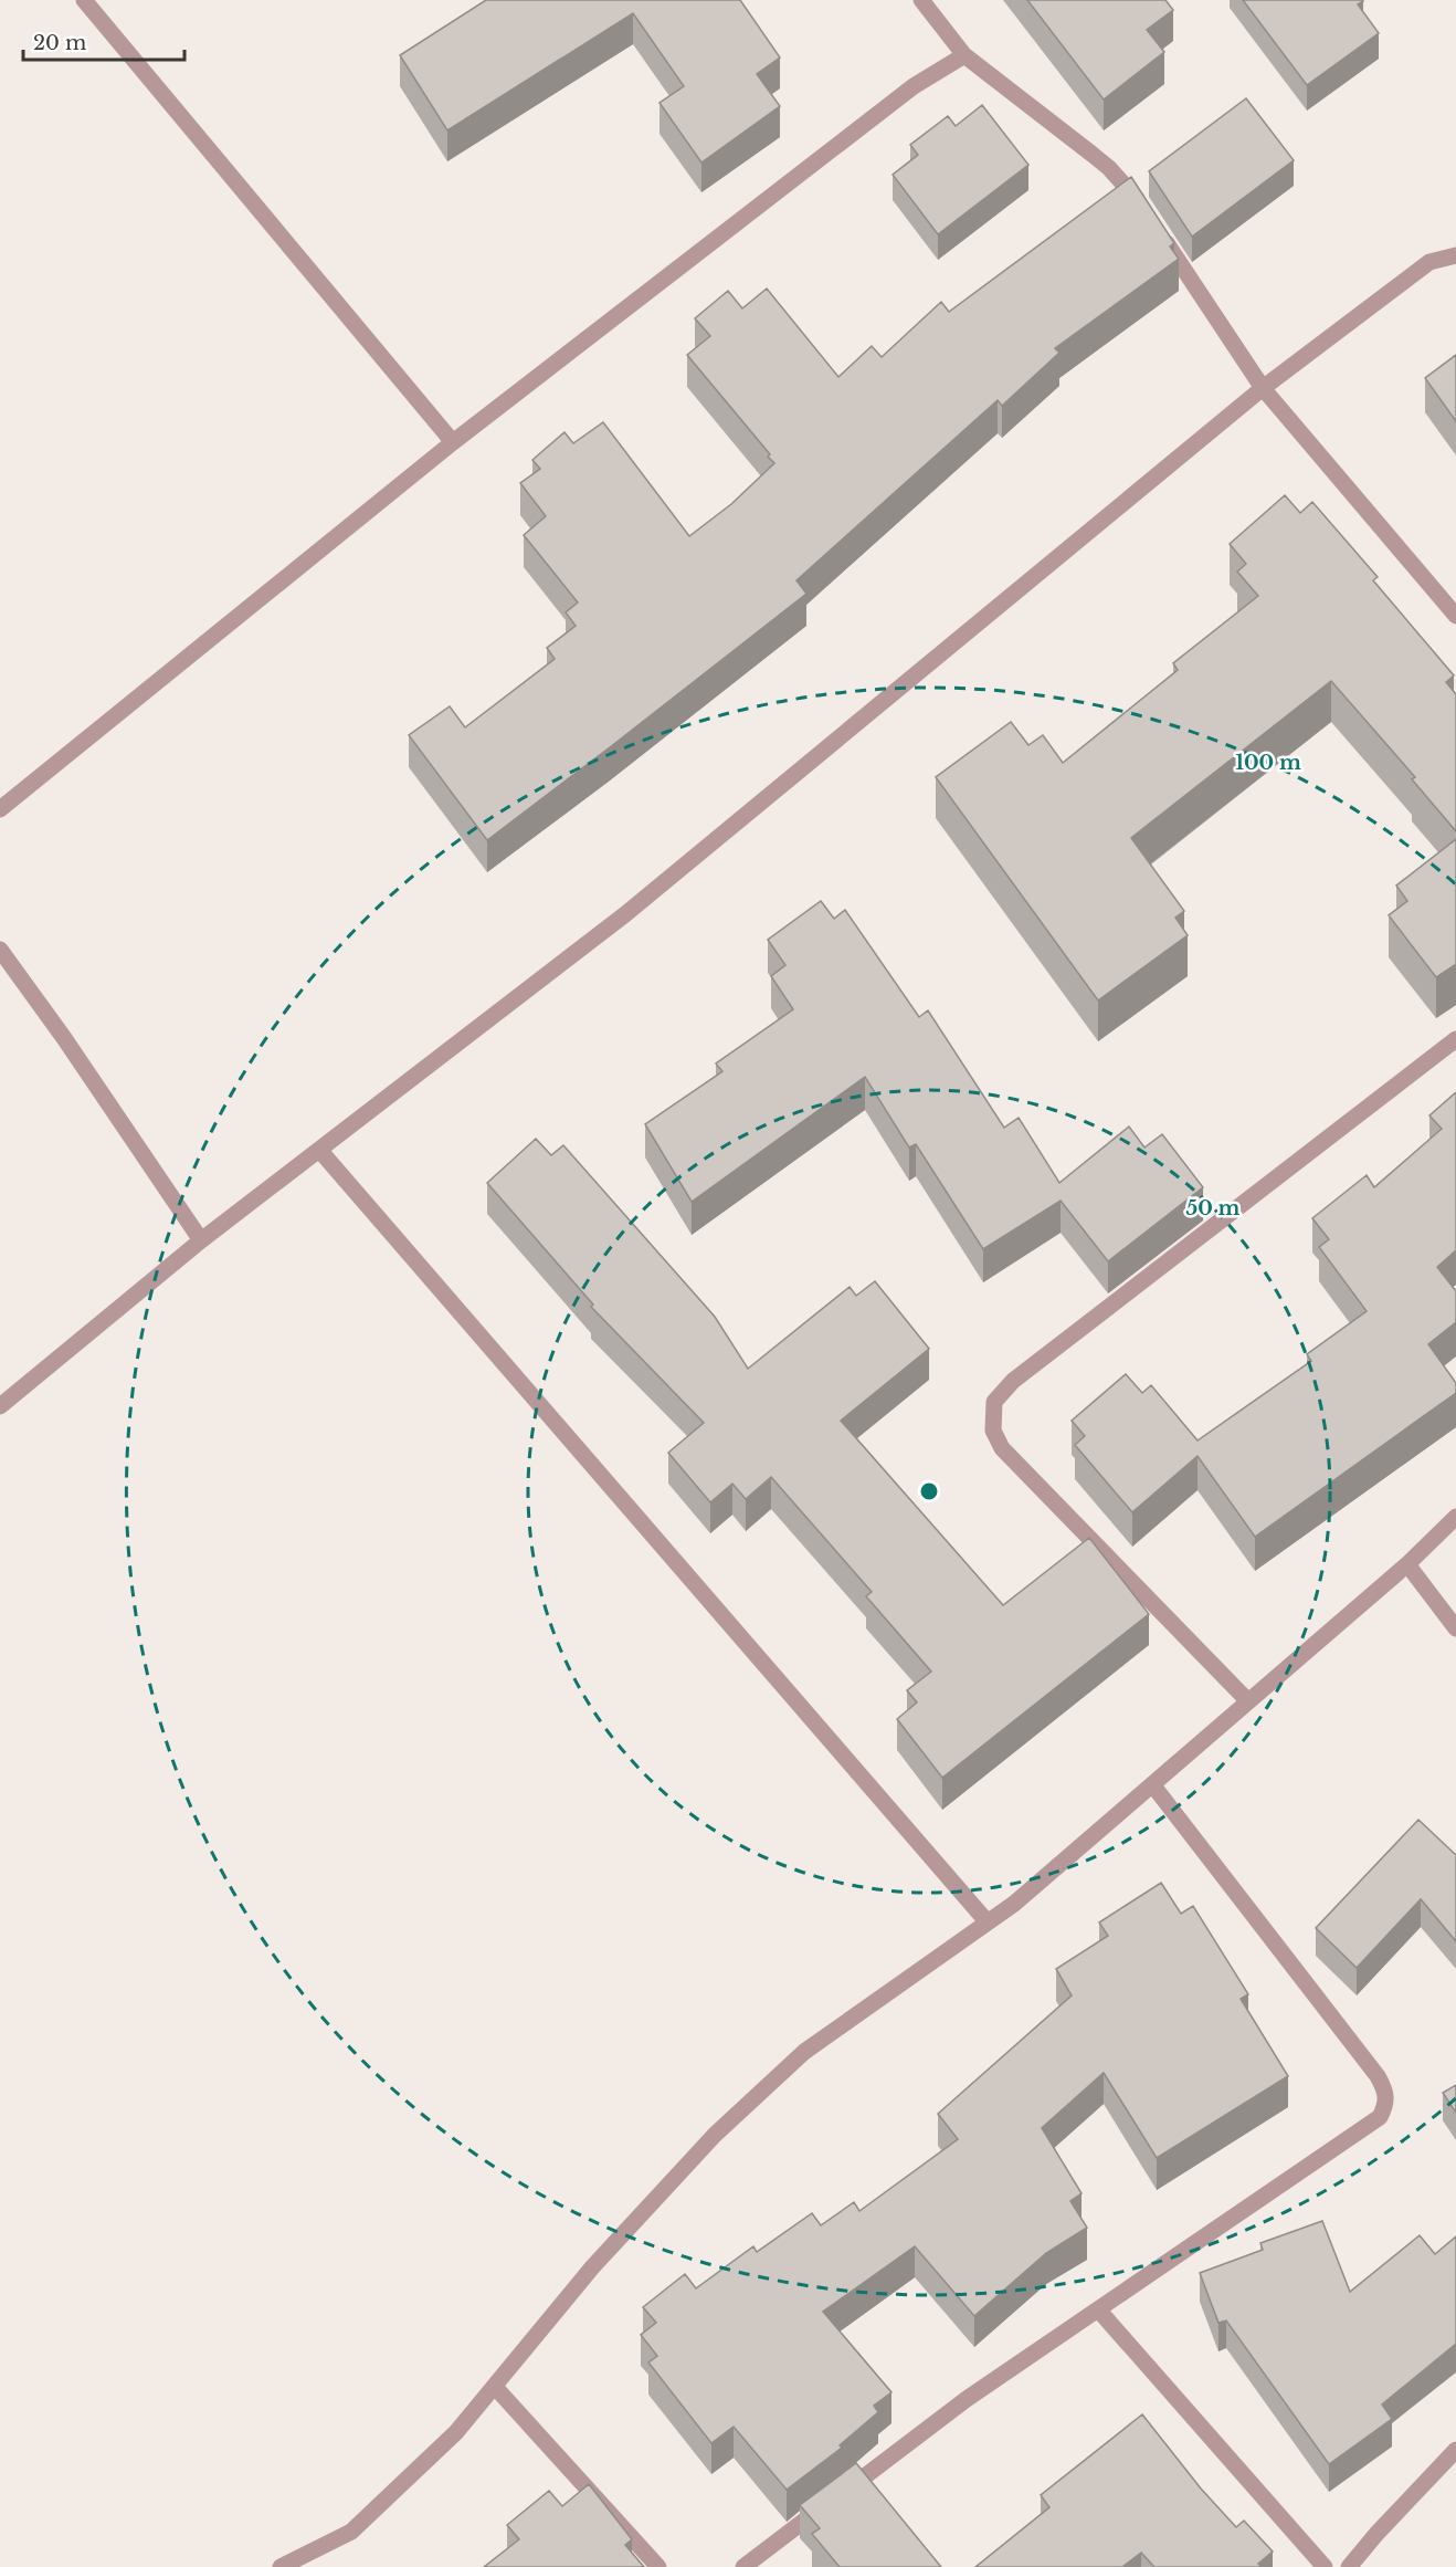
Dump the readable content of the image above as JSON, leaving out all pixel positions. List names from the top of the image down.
{
  "scale_bar": "20 m",
  "rings": ["100 m", "50 m"]
}
